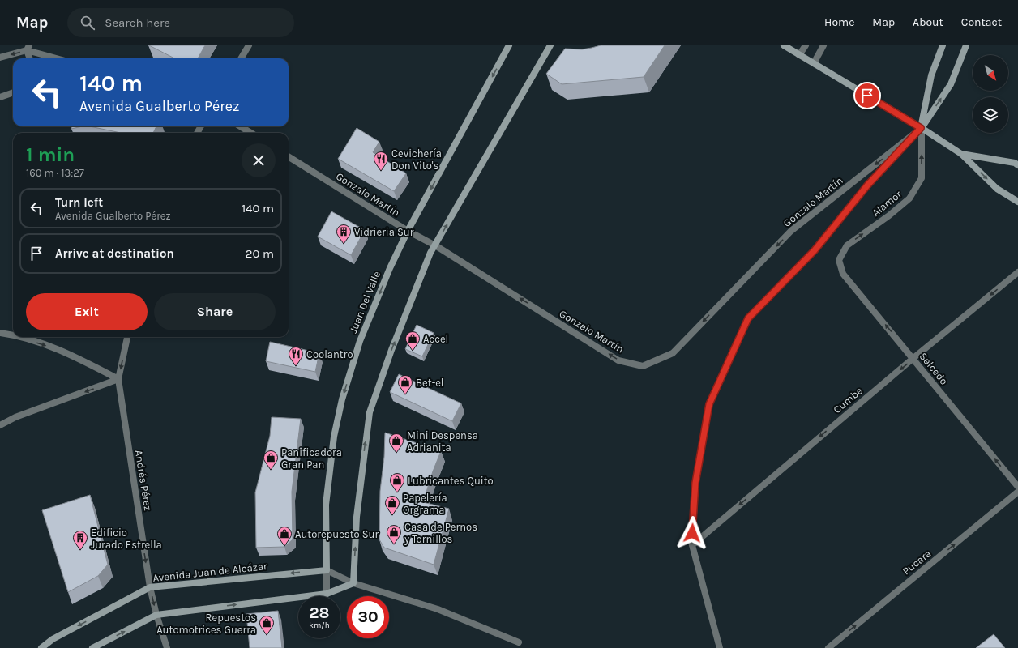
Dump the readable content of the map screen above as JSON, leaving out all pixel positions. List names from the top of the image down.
{
  "streets": {
    "street": [
      "Gonzalo Martín",
      "Alamor",
      "Juan Del Valle",
      "Salcedo",
      "Cumbe",
      "Andrés Pérez",
      "Pucara",
      "Avenida Juan de Alcázar"
    ]
  },
  "crossings": [
    ["Gonzalo Martín", "Alamor"],
    ["Gonzalo Martín", "Juan Del Valle"],
    ["Alamor", "Salcedo"],
    ["Juan Del Valle", "Avenida Juan de Alcázar"],
    ["Salcedo", "Cumbe"],
    ["Andrés Pérez", "Avenida Juan de Alcázar"]
  ],
  "one_way": [
    "Gonzalo Martín",
    "Salcedo",
    "Cumbe",
    "Andrés Pérez",
    "Pucara"
  ],
  "places": {
    "restaurant": ["Cevichería Don Vito's", "Coolantro"],
    "building": ["Vidrieria Sur", "Edificio Jurado Estrella"],
    "shop": [
      "Accel",
      "Bet-el",
      "Mini Despensa Adrianita",
      "Panificadora Gran Pan",
      "Lubricantes Quito",
      "Papelería Orgrama",
      "Casa de Pernos y Tornillos",
      "Autorepuesto Sur",
      "Repuestos Automotrices Guerra"
    ]
  },
  "north": "bottom right",
  "page": {
    "header": "Map",
    "search": "Search here",
    "nav": [
      "Home",
      "Map",
      "About",
      "Contact"
    ],
    "turn": ["140 m", "Avenida Gualberto Pérez"],
    "heading": ["1 min", "160 m · 13:27"],
    "list": [
      {
        "name": "Turn left",
        "note": "Avenida Gualberto Pérez",
        "value": "140 m"
      },
      {
        "name": "Arrive at destination",
        "value": "20 m"
      }
    ],
    "buttons": ["Exit", "Share"],
    "speed": "28 km/h",
    "limit": "30"
  }
}
